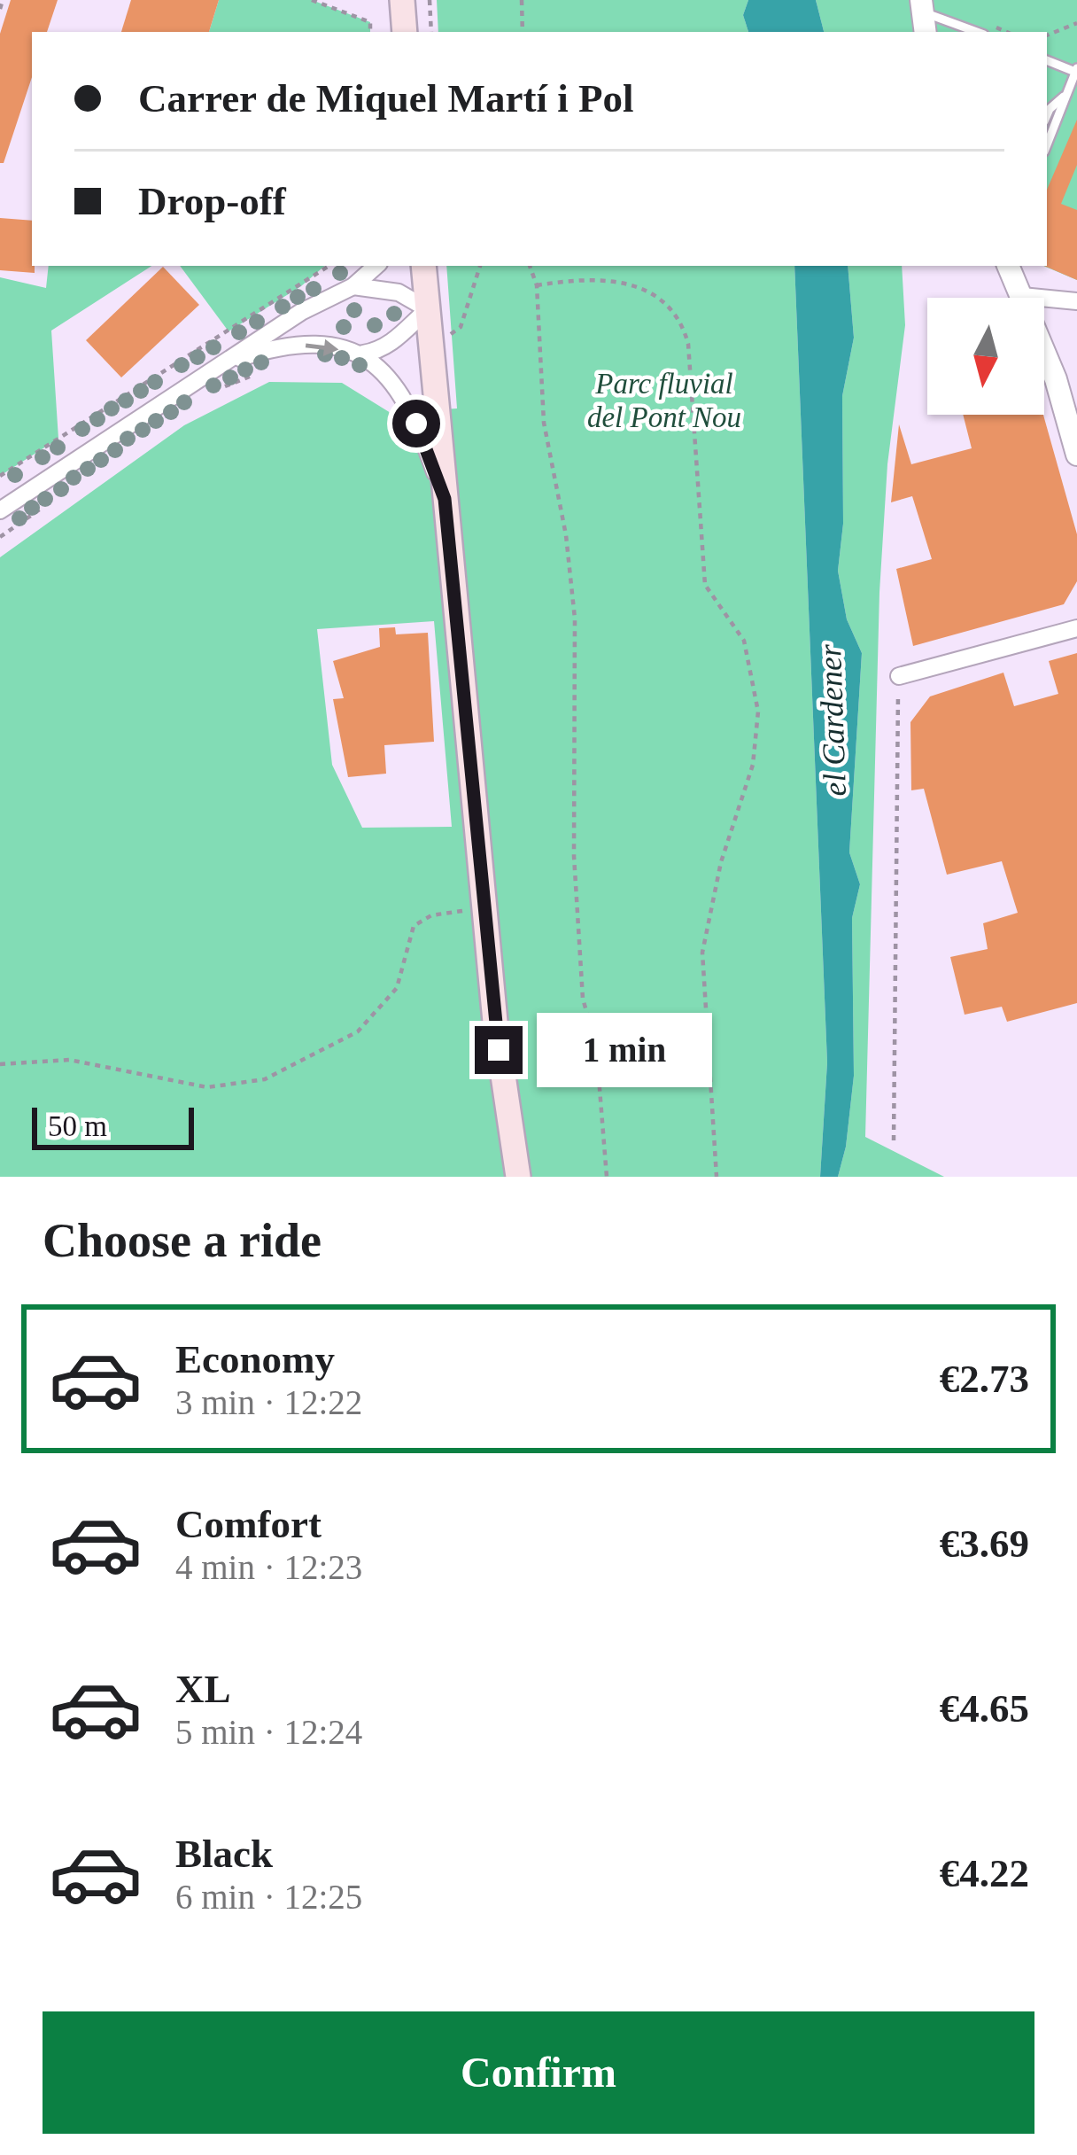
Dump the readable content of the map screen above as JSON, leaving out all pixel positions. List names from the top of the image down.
{
  "water": ["el Cardener"],
  "parks": ["Parc fluvial del Pont Nou"],
  "scale_bar": "50 m",
  "north": "bottom",
  "page": {
    "banner": ["Carrer de Miquel Martí i Pol", "Drop-off"],
    "bubble": "1 min",
    "scale": "50 m",
    "heading": "Choose a ride",
    "list": [
      {
        "name": "Economy",
        "note": "3 min · 12:22",
        "value": "€2.73"
      },
      {
        "name": "Comfort",
        "note": "4 min · 12:23",
        "value": "€3.69"
      },
      {
        "name": "XL",
        "note": "5 min · 12:24",
        "value": "€4.65"
      },
      {
        "name": "Black",
        "note": "6 min · 12:25",
        "value": "€4.22"
      }
    ],
    "buttons": "Confirm"
  }
}
